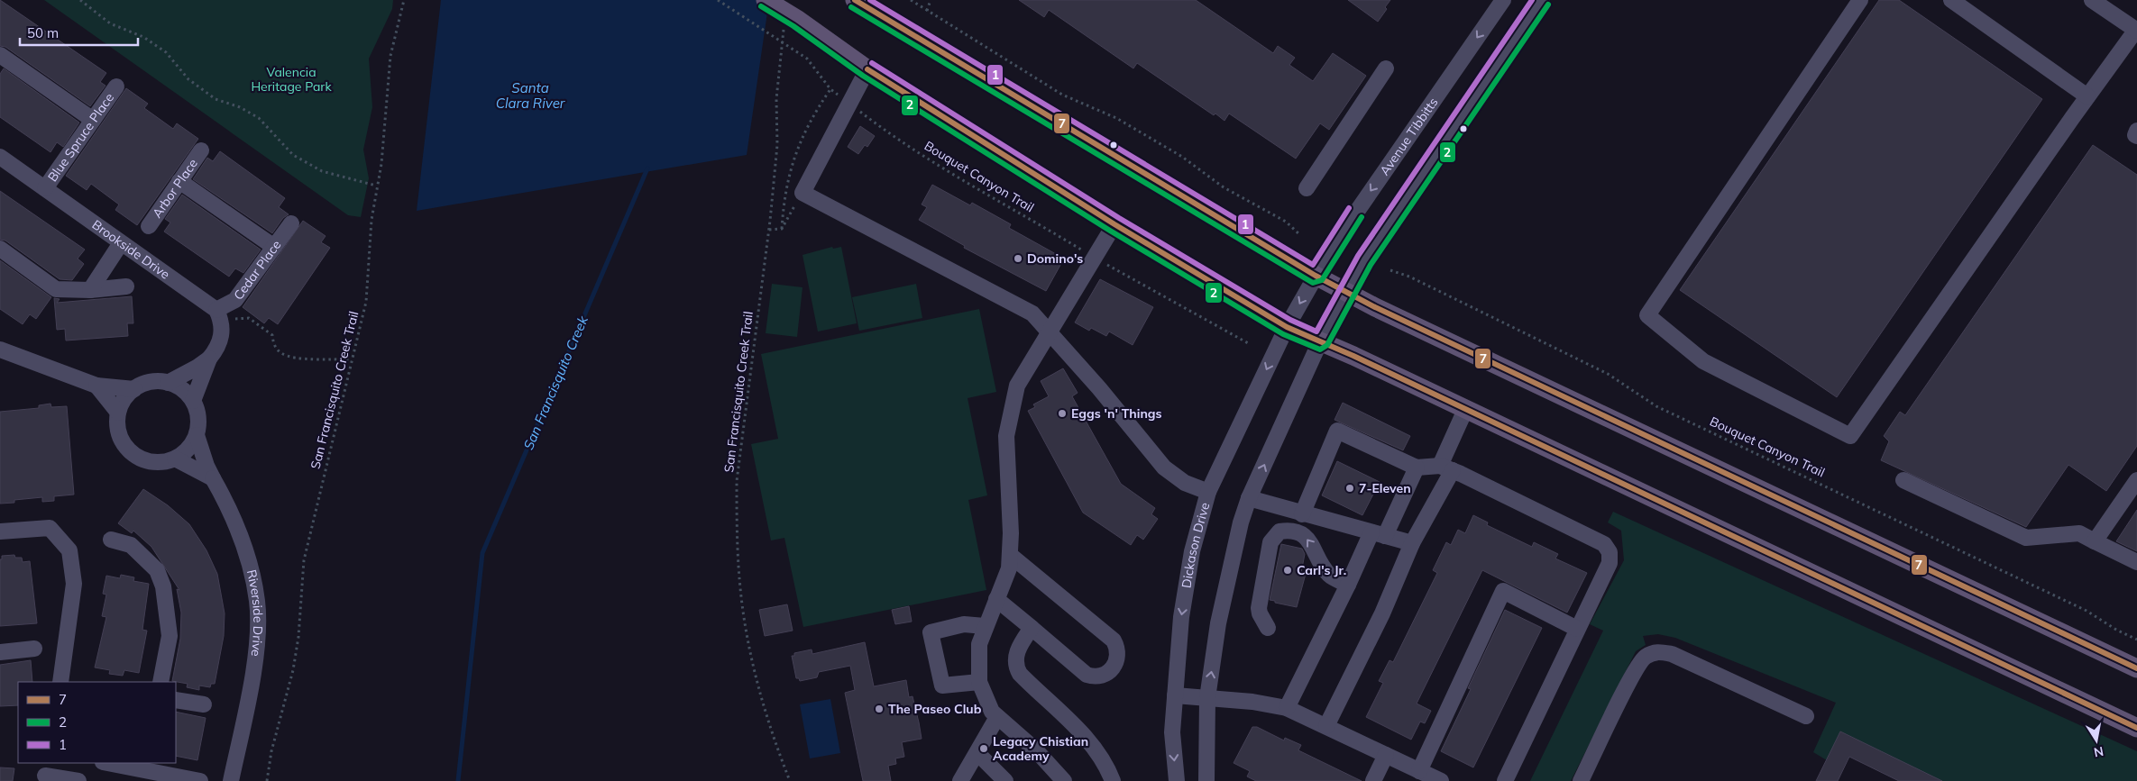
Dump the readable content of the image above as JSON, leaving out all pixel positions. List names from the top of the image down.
{
  "streets": {
    "street": [
      "Avenue Tibbitts",
      "Blue Spruce Place",
      "Arbor Place",
      "Brookside Drive",
      "Cedar Place",
      "Dickason Drive",
      "Riverside Drive"
    ],
    "path": ["Bouquet Canyon Trail", "San Francisquito Creek Trail"]
  },
  "crossings": [
    ["Avenue Tibbitts", "Dickason Drive"],
    ["Blue Spruce Place", "Brookside Drive"],
    ["Brookside Drive", "Cedar Place"]
  ],
  "water": ["Santa Clara River", "San Francisquito Creek"],
  "parks": ["Valencia Heritage Park"],
  "places": [
    "Domino's",
    "Eggs 'n' Things",
    "7-Eleven",
    "Carl's Jr.",
    "The Paseo Club",
    "Legacy Chistian Academy"
  ],
  "lines": ["transit line 7", "transit line 1", "transit line 2"],
  "legend": ["7", "2", "1"],
  "scale_bar": "50 m",
  "north": "bottom"
}
